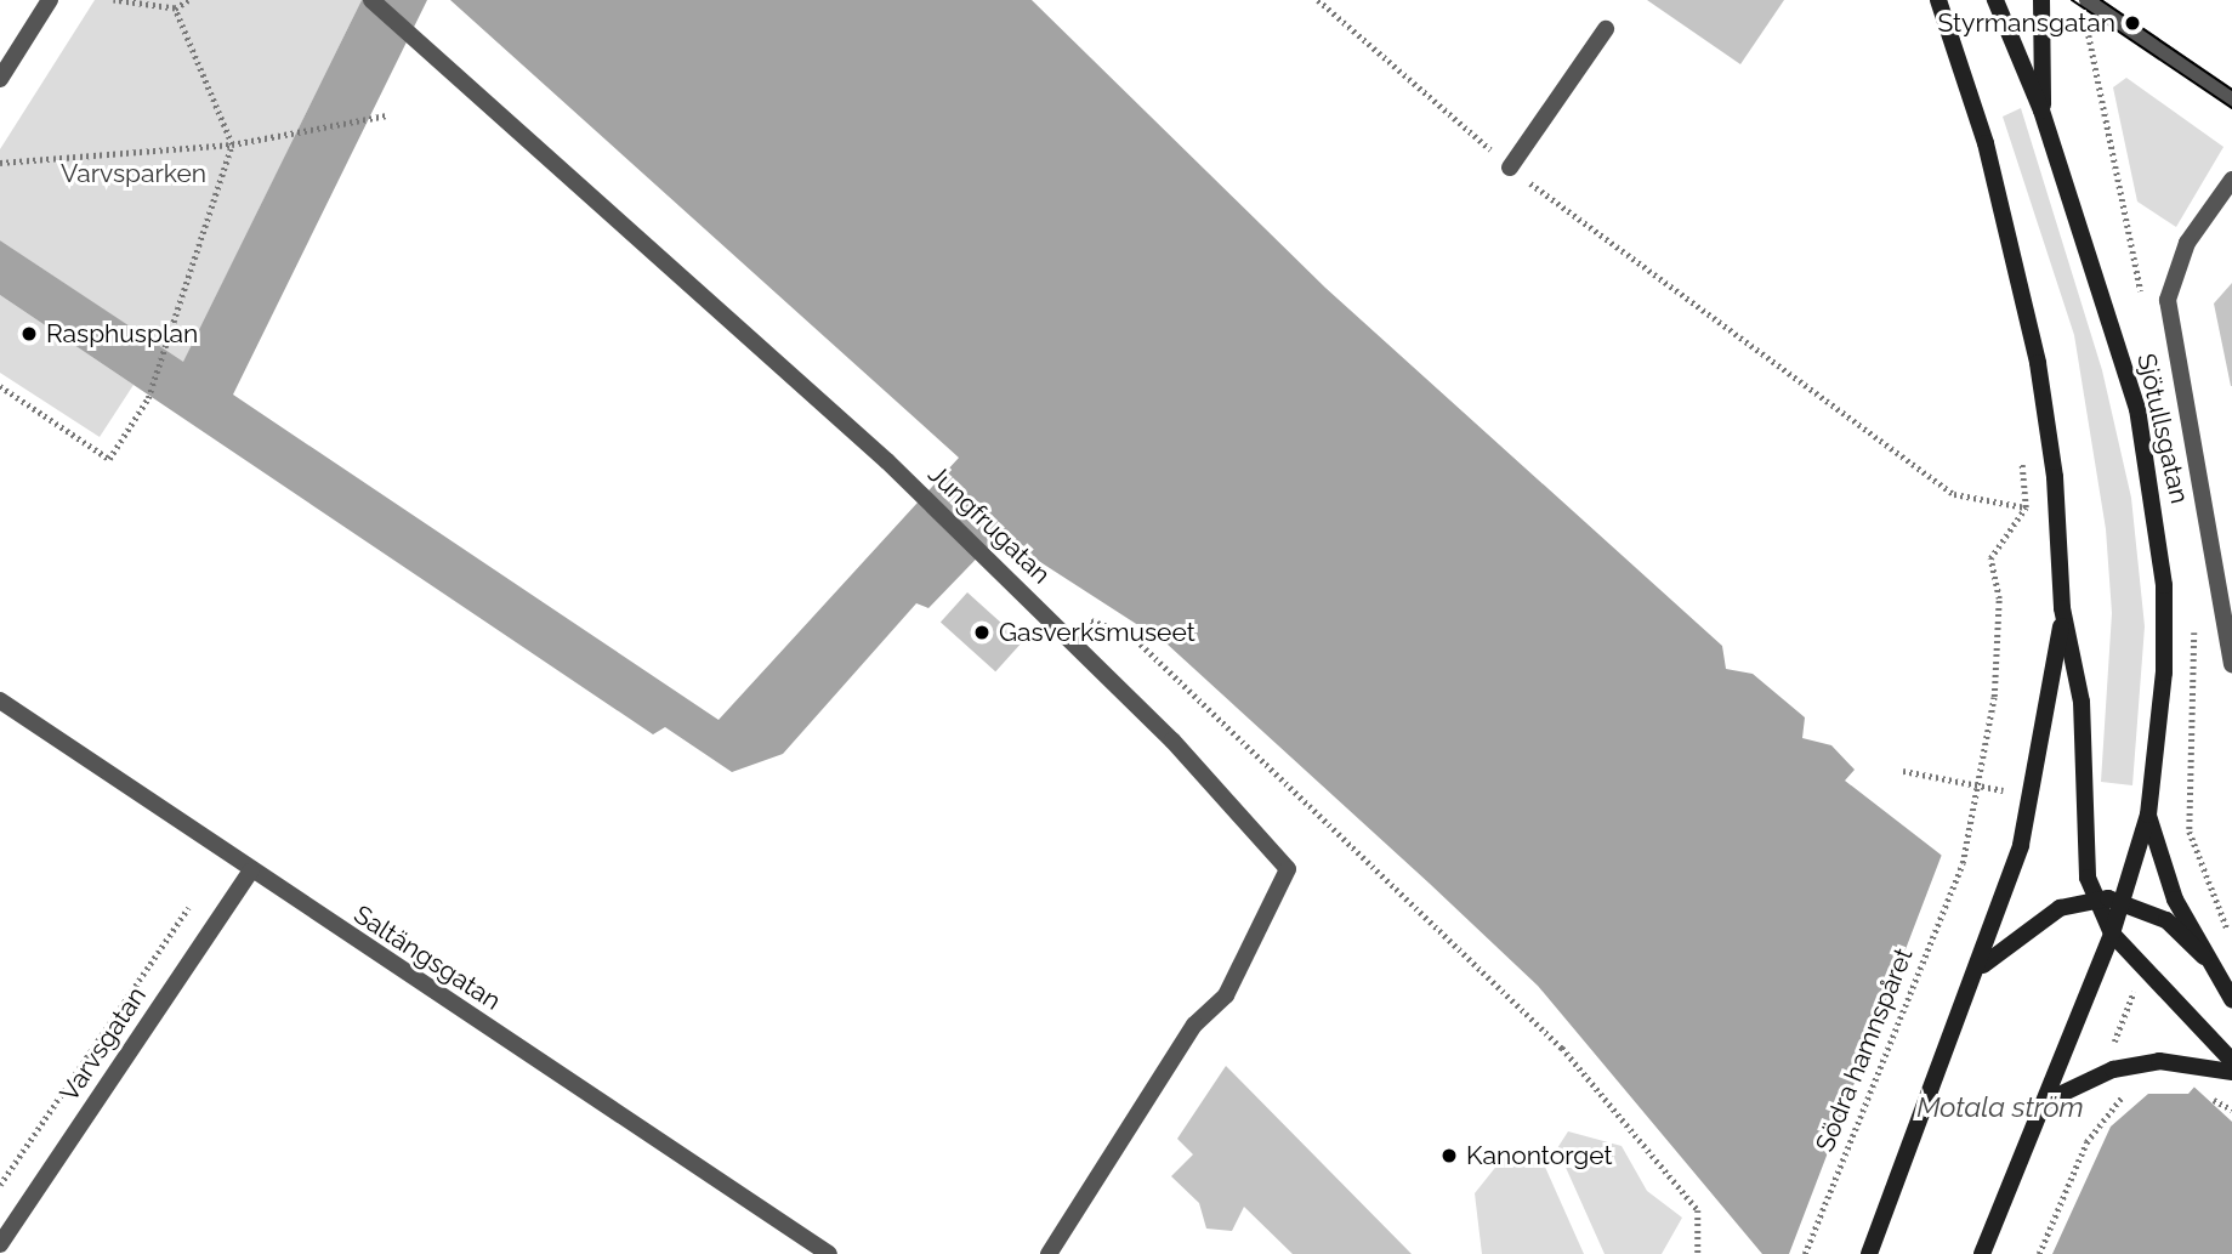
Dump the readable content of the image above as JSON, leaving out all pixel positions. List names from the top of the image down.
{
  "streets": {
    "main road": ["Sjötullsgatan"],
    "street": ["Jungfrugatan", "Saltängsgatan", "Varvsgatan"],
    "path": ["Södra hamnspåret"]
  },
  "crossings": [
    ["Saltängsgatan", "Varvsgatan"]
  ],
  "water": ["Motala ström"],
  "parks": ["Varvsparken"],
  "places": [
    "Styrmansgatan",
    "Rasphusplan",
    "Gasverksmuseet",
    "Kanontorget"
  ]
}
